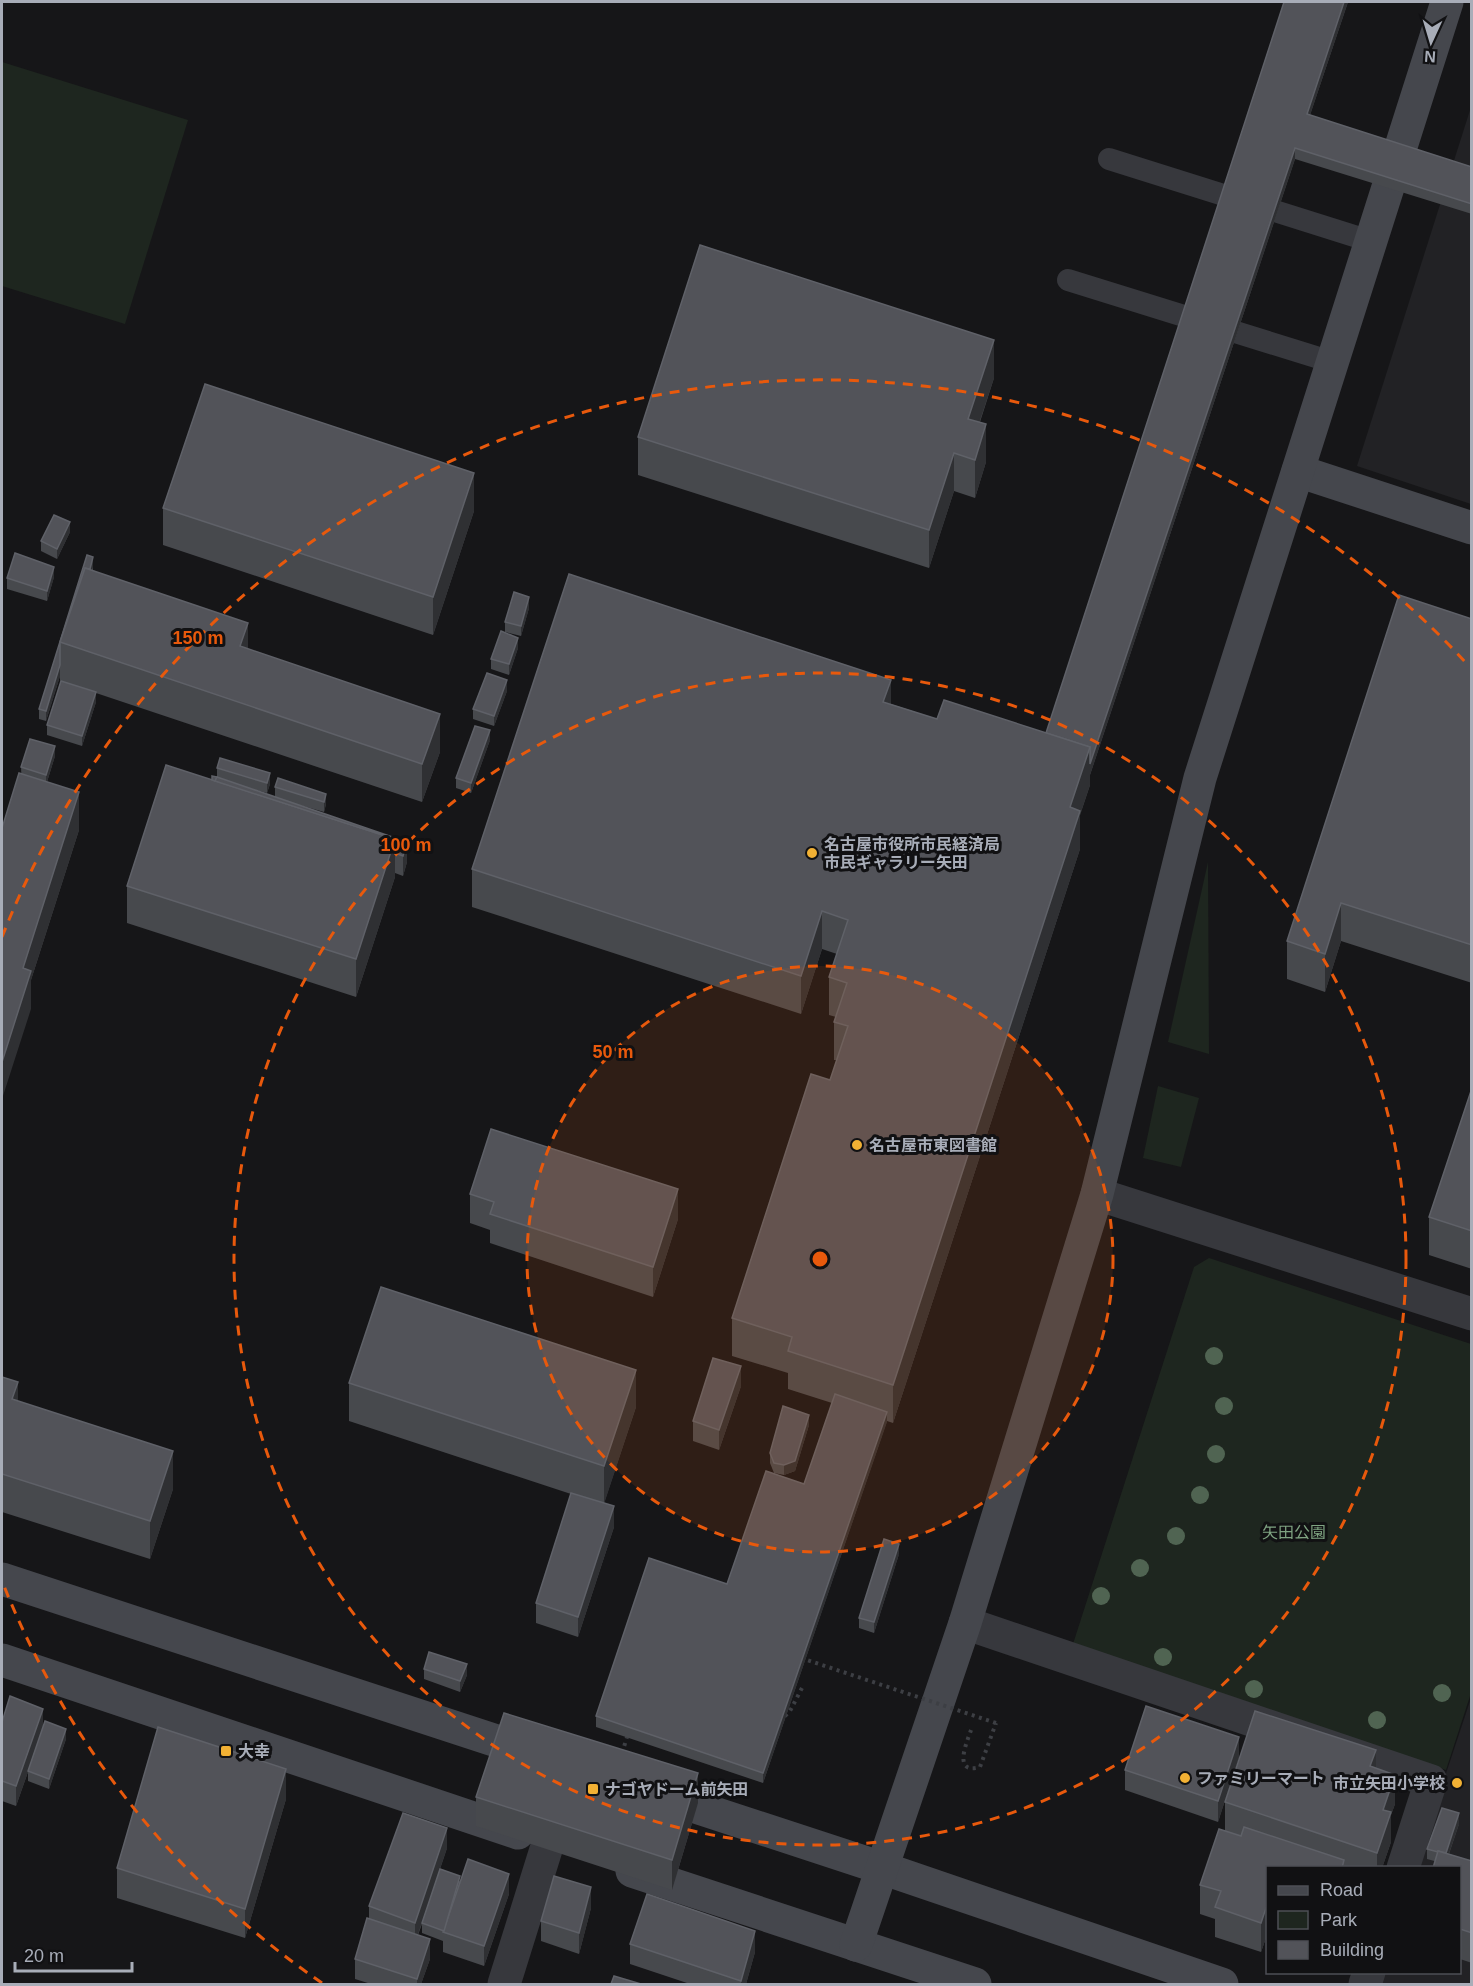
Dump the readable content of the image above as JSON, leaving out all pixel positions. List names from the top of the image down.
{
  "parks": ["矢田公園"],
  "places": {
    "other": [
      "名古屋市役所市民経済局 市民ギャラリー矢田",
      "名古屋市東図書館",
      "ファミリーマート",
      "市立矢田小学校"
    ],
    "transit": ["大幸", "ナゴヤドーム前矢田"]
  },
  "legend": ["Road", "Park", "Building"],
  "scale_bar": "20 m",
  "north": "bottom",
  "rings": ["150 m", "100 m", "50 m"]
}
